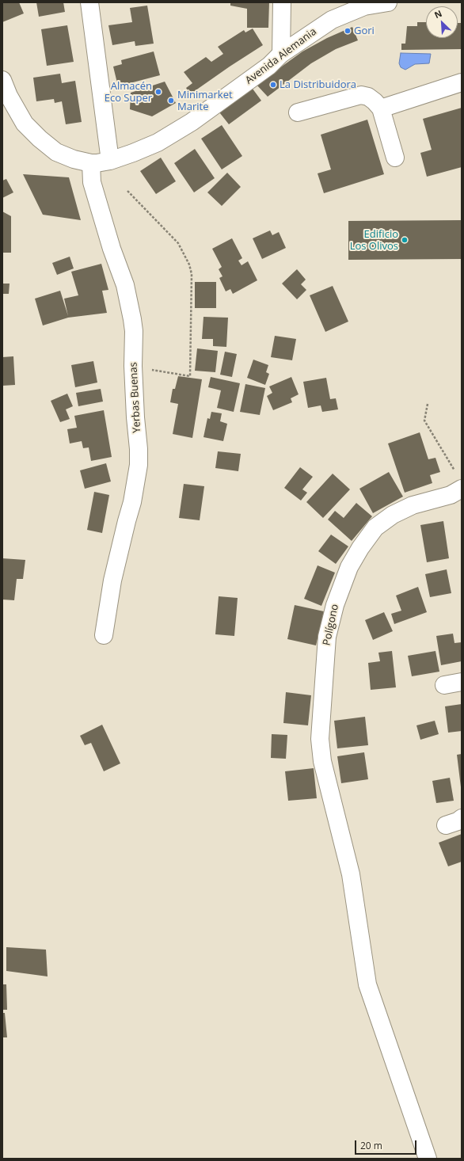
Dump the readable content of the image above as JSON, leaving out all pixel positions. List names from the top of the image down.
{
  "streets": {
    "street": ["Avenida Alemania", "Yerbas Buenas", "Polígono"]
  },
  "crossings": [
    ["Avenida Alemania", "Yerbas Buenas"]
  ],
  "places": [
    "Gori",
    "La Distribuidora",
    "Almacén Eco Super",
    "Minimarket Marite",
    "Edificio Los Olivos"
  ],
  "scale_bar": "20 m",
  "north": "top left"
}
